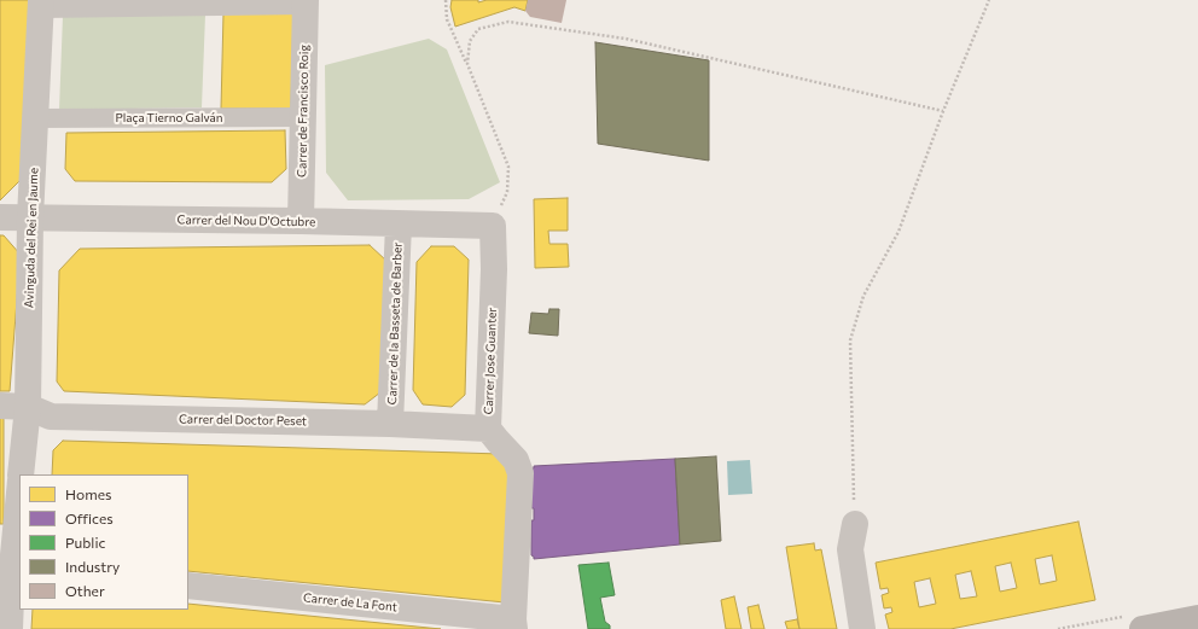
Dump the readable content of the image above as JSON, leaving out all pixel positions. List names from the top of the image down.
{
  "streets": {
    "street": [
      "Carrer de Francisco Roig",
      "Plaça Tierno Galván",
      "Carrer del Nou D'Octubre",
      "Avinguda del Rei en Jaume",
      "Carrer de la Basseta de Barber",
      "Carrer Jose Guanter",
      "Carrer del Doctor Peset",
      "Carrer de La Font"
    ]
  },
  "crossings": [
    ["Carrer de Francisco Roig", "Plaça Tierno Galván"],
    ["Carrer de Francisco Roig", "Carrer del Nou D'Octubre"],
    ["Plaça Tierno Galván", "Avinguda del Rei en Jaume"],
    ["Carrer del Nou D'Octubre", "Avinguda del Rei en Jaume"],
    ["Carrer del Nou D'Octubre", "Carrer de la Basseta de Barber"],
    ["Carrer del Nou D'Octubre", "Carrer Jose Guanter"],
    ["Avinguda del Rei en Jaume", "Carrer del Doctor Peset"],
    ["Carrer de la Basseta de Barber", "Carrer del Doctor Peset"],
    ["Carrer Jose Guanter", "Carrer del Doctor Peset"],
    ["Carrer Jose Guanter", "Carrer de La Font"]
  ],
  "legend": [
    "Homes",
    "Offices",
    "Public",
    "Industry",
    "Other"
  ]
}
